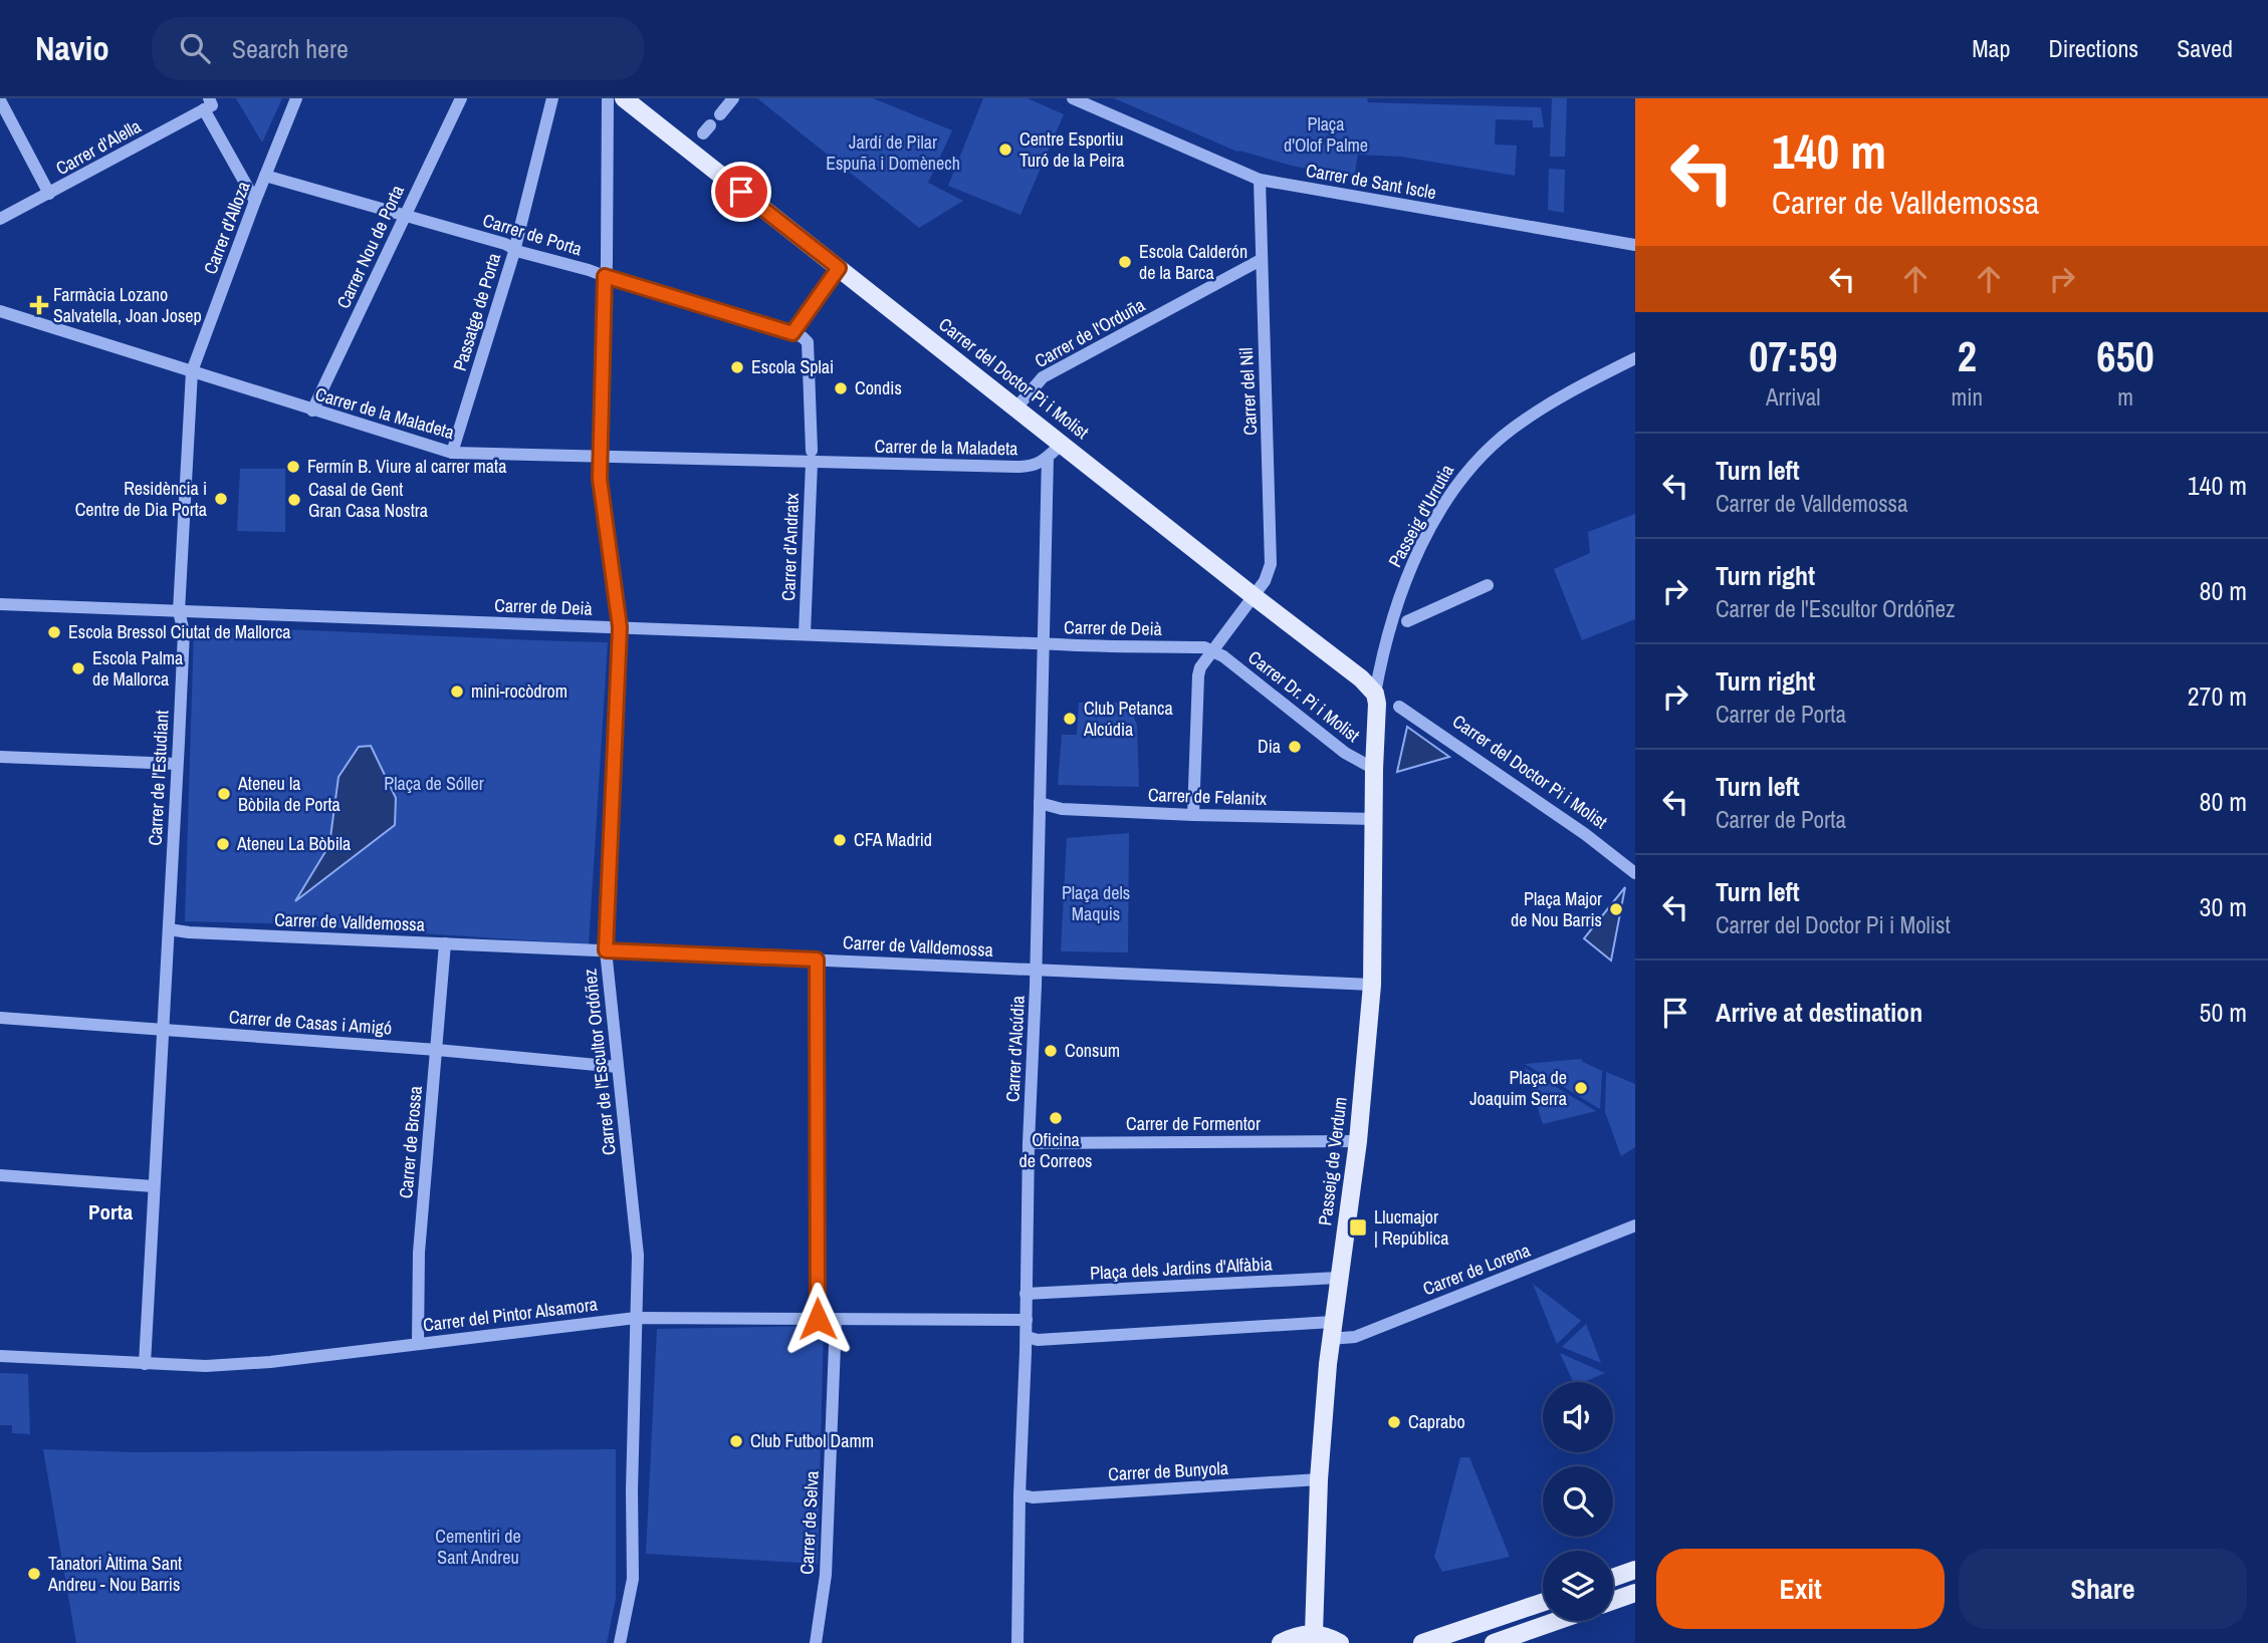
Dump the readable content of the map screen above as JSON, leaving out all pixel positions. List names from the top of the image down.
{
  "streets": {
    "main road": ["Carrer del Doctor Pi i Molist", "Passeig de Verdum"],
    "street": [
      "Carrer d'Alella",
      "Carrer de Sant Iscle",
      "Carrer d'Alloza",
      "Carrer de Porta",
      "Carrer Nou de Porta",
      "Passatge de Porta",
      "Carrer de l'Orduña",
      "Carrer del Nil",
      "Carrer de la Maladeta",
      "Passeig d'Urrutia",
      "Carrer d'Andratx",
      "Carrer de Deià",
      "Carrer Dr. Pi i Molist",
      "Carrer de l'Estudiant",
      "Carrer de Felanitx",
      "Carrer de Valldemossa",
      "Carrer de Casas i Amigó",
      "Carrer d'Alcúdia",
      "Carrer de l'Escultor Ordóñez",
      "Carrer de Formentor",
      "Carrer de Brossa",
      "Plaça dels Jardins d'Alfàbia",
      "Carrer de Lorena",
      "Carrer del Pintor Alsamora",
      "Carrer de Bunyola",
      "Carrer de Selva"
    ]
  },
  "crossings": [
    ["Carrer de Sant Iscle", "Carrer del Nil"],
    ["Carrer d'Alloza", "Carrer de Porta"],
    ["Carrer d'Alloza", "Carrer de la Maladeta"],
    ["Carrer d'Alloza", "Carrer de l'Estudiant"],
    ["Carrer de Porta", "Carrer Nou de Porta"],
    ["Carrer de Porta", "Passatge de Porta"],
    ["Carrer de Porta", "Carrer d'Andratx"],
    ["Carrer de Porta", "Carrer de l'Escultor Ordóñez"],
    ["Carrer Nou de Porta", "Carrer de la Maladeta"],
    ["Passatge de Porta", "Carrer de la Maladeta"],
    ["Carrer de l'Orduña", "Carrer del Doctor Pi i Molist"],
    ["Carrer de l'Orduña", "Carrer del Nil"],
    ["Carrer del Doctor Pi i Molist", "Carrer del Nil"],
    ["Carrer del Doctor Pi i Molist", "Carrer de la Maladeta"],
    ["Carrer del Doctor Pi i Molist", "Passeig d'Urrutia"],
    ["Carrer del Doctor Pi i Molist", "Passeig de Verdum"],
    ["Carrer del Nil", "Carrer de Deià"],
    ["Carrer del Nil", "Carrer Dr. Pi i Molist"],
    ["Carrer del Nil", "Carrer de Felanitx"],
    ["Carrer de la Maladeta", "Carrer d'Andratx"],
    ["Carrer de la Maladeta", "Carrer de l'Estudiant"],
    ["Carrer de la Maladeta", "Carrer d'Alcúdia"],
    ["Carrer de la Maladeta", "Carrer de l'Escultor Ordóñez"],
    ["Passeig d'Urrutia", "Passeig de Verdum"],
    ["Carrer d'Andratx", "Carrer de Deià"],
    ["Carrer de Deià", "Carrer Dr. Pi i Molist"],
    ["Carrer de Deià", "Carrer de l'Estudiant"],
    ["Carrer de Deià", "Carrer d'Alcúdia"],
    ["Carrer de Deià", "Carrer de l'Escultor Ordóñez"],
    ["Carrer Dr. Pi i Molist", "Passeig de Verdum"],
    ["Carrer de l'Estudiant", "Carrer de Valldemossa"],
    ["Carrer de l'Estudiant", "Carrer de Casas i Amigó"],
    ["Carrer de l'Estudiant", "Carrer del Pintor Alsamora"],
    ["Carrer de Felanitx", "Carrer d'Alcúdia"],
    ["Carrer de Felanitx", "Passeig de Verdum"],
    ["Carrer de Valldemossa", "Carrer d'Alcúdia"],
    ["Carrer de Valldemossa", "Carrer de l'Escultor Ordóñez"],
    ["Carrer de Valldemossa", "Carrer de Brossa"],
    ["Carrer de Valldemossa", "Passeig de Verdum"],
    ["Carrer de Casas i Amigó", "Carrer de l'Escultor Ordóñez"],
    ["Carrer de Casas i Amigó", "Carrer de Brossa"],
    ["Carrer d'Alcúdia", "Carrer de Formentor"],
    ["Carrer d'Alcúdia", "Plaça dels Jardins d'Alfàbia"],
    ["Carrer d'Alcúdia", "Carrer del Pintor Alsamora"],
    ["Carrer d'Alcúdia", "Carrer de Bunyola"],
    ["Carrer de l'Escultor Ordóñez", "Carrer del Pintor Alsamora"],
    ["Carrer de Formentor", "Passeig de Verdum"],
    ["Carrer de Brossa", "Carrer del Pintor Alsamora"],
    ["Passeig de Verdum", "Plaça dels Jardins d'Alfàbia"],
    ["Passeig de Verdum", "Carrer de Lorena"],
    ["Passeig de Verdum", "Carrer de Bunyola"],
    ["Carrer del Pintor Alsamora", "Carrer de Selva"]
  ],
  "districts": ["Porta"],
  "parks": [
    "Plaça d'Olof Palme",
    "Jardí de Pilar Espuña i Domènech",
    "Plaça de Sóller",
    "Plaça dels Maquis",
    "Cementiri de Sant Andreu"
  ],
  "places": {
    "other": [
      "Centre Esportiu Turó de la Peira",
      "Escola Calderón de la Barca",
      "Escola Splai",
      "Condis",
      "Fermín B. Viure al carrer mata",
      "Residència i Centre de Dia Porta",
      "Casal de Gent Gran Casa Nostra",
      "Escola Bressol Ciutat de Mallorca",
      "Escola Palma de Mallorca",
      "mini-rocòdrom",
      "Club Petanca Alcúdia",
      "Dia",
      "Ateneu la Bòbila de Porta",
      "CFA Madrid",
      "Ateneu La Bòbila",
      "Plaça Major de Nou Barris",
      "Consum",
      "Plaça de Joaquim Serra",
      "Oficina de Correos",
      "Caprabo",
      "Club Futbol Damm",
      "Tanatori Àltima Sant Andreu - Nou Barris"
    ],
    "health": ["Farmàcia Lozano Salvatella, Joan Josep"],
    "transit": ["Llucmajor | República"]
  },
  "page": {
    "header": "Navio",
    "search": "Search here",
    "nav": ["Map", "Directions", "Saved"],
    "turn": ["140 m", "Carrer de Valldemossa"],
    "eta": [
      "07:59",
      "Arrival",
      "2",
      "min",
      "650",
      "m"
    ],
    "list": [
      {
        "name": "Turn left",
        "note": "Carrer de Valldemossa",
        "value": "140 m"
      },
      {
        "name": "Turn right",
        "note": "Carrer de l'Escultor Ordóñez",
        "value": "80 m"
      },
      {
        "name": "Turn right",
        "note": "Carrer de Porta",
        "value": "270 m"
      },
      {
        "name": "Turn left",
        "note": "Carrer de Porta",
        "value": "80 m"
      },
      {
        "name": "Turn left",
        "note": "Carrer del Doctor Pi i Molist",
        "value": "30 m"
      },
      {
        "name": "Arrive at destination",
        "value": "50 m"
      }
    ],
    "buttons": ["Exit", "Share"]
  }
}
